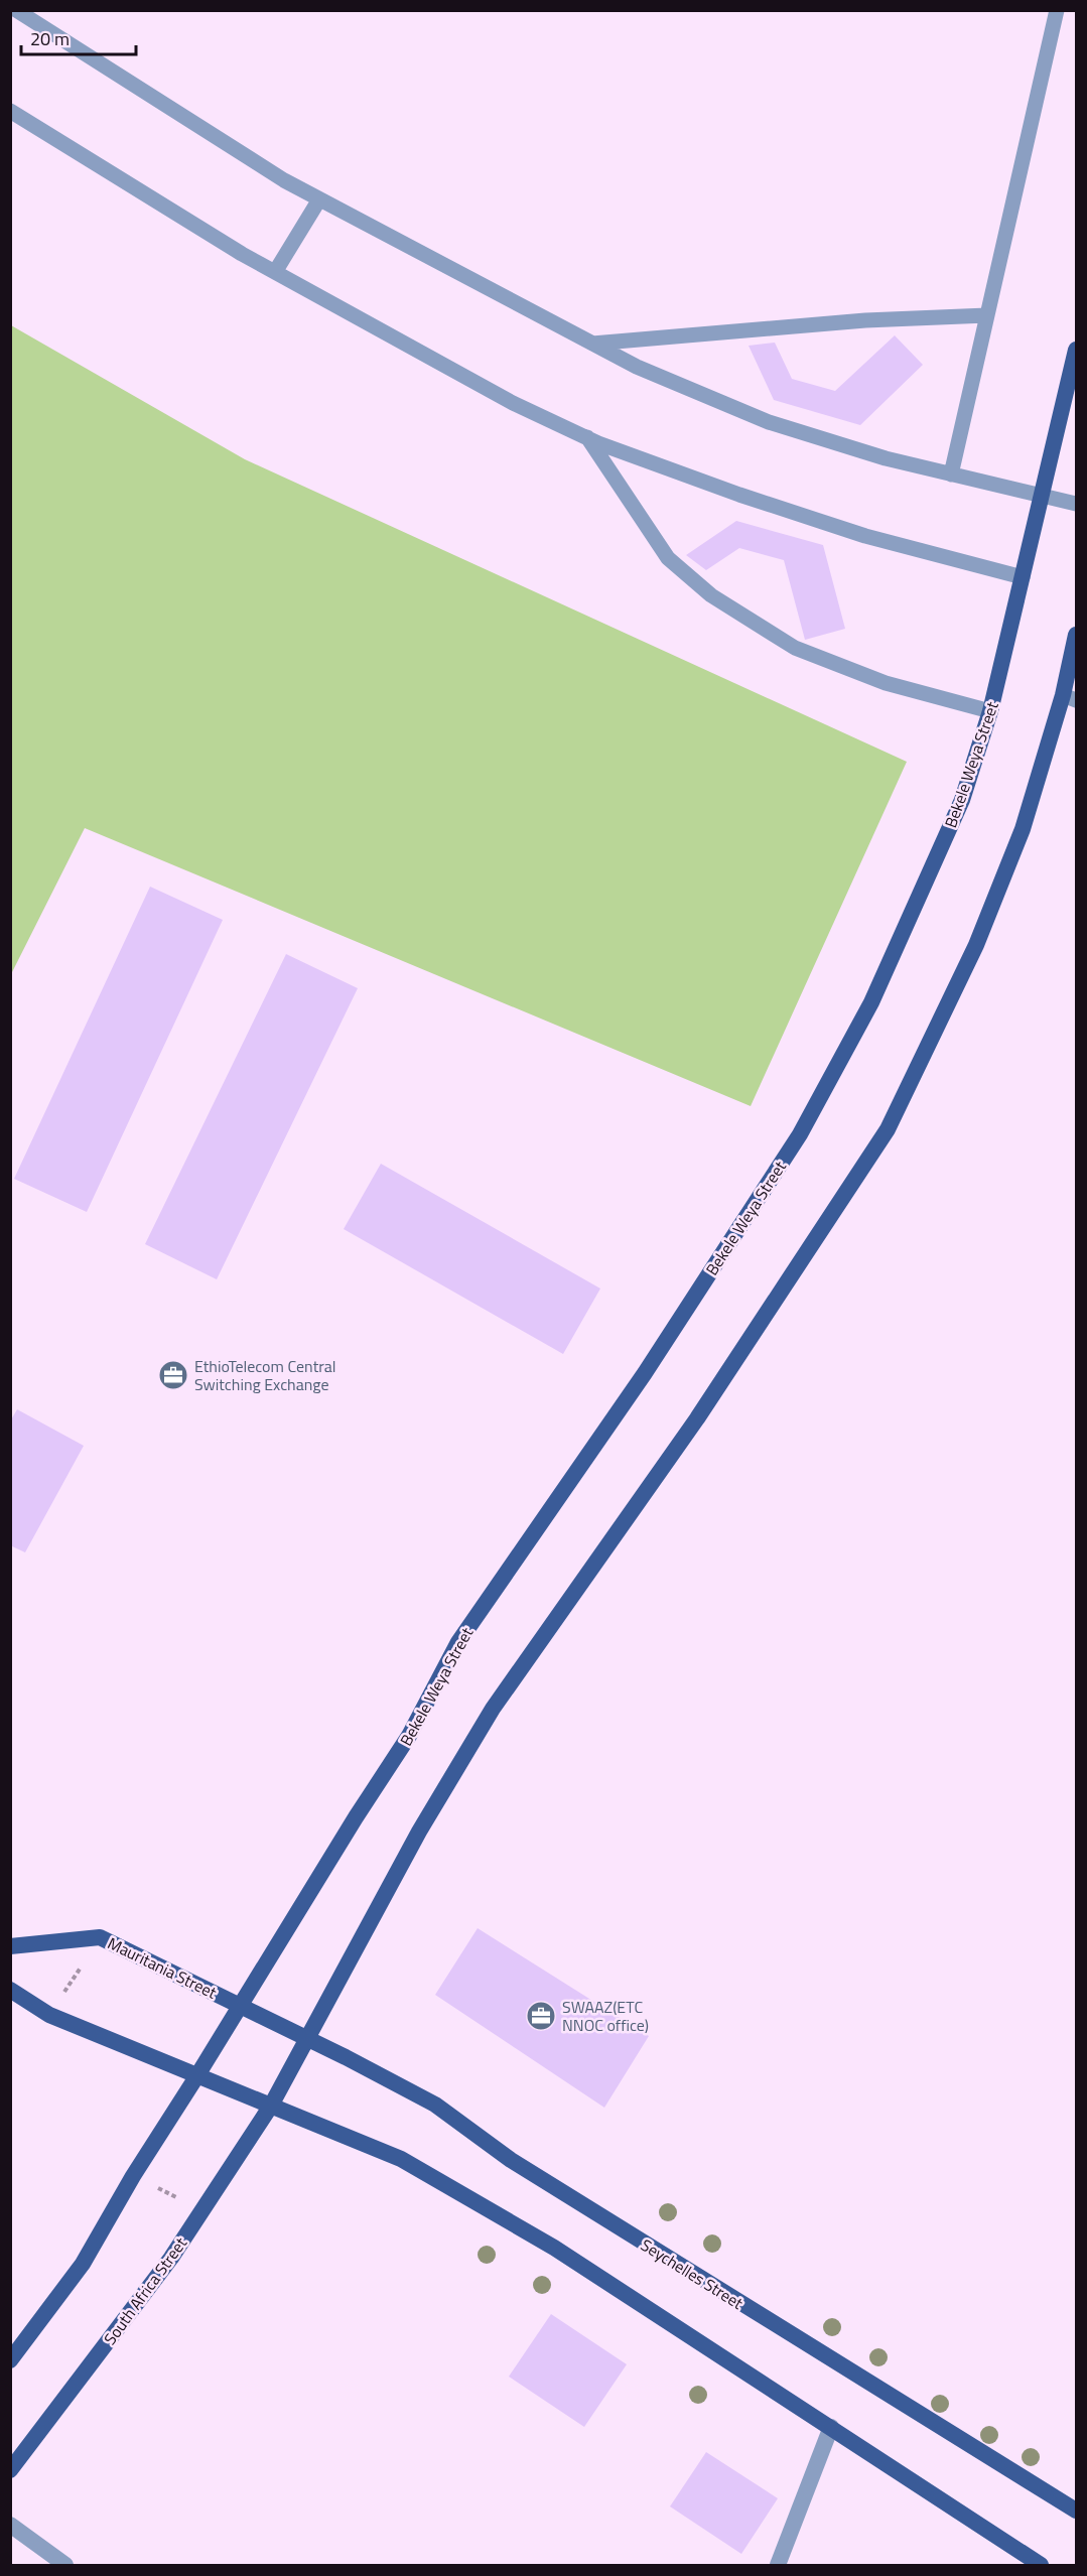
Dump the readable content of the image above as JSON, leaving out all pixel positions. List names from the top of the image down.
{
  "streets": {
    "main road": [
      "Bekele Weya Street",
      "Mauritania Street",
      "Seychelles Street",
      "South Africa Street"
    ]
  },
  "crossings": [
    ["Bekele Weya Street", "Mauritania Street"],
    ["Mauritania Street", "Seychelles Street"],
    ["Mauritania Street", "South Africa Street"],
    ["Seychelles Street", "South Africa Street"]
  ],
  "places": {
    "office": ["EthioTelecom Central Switching Exchange", "SWAAZ(ETC NNOC office)"]
  },
  "scale_bar": "20 m"
}
